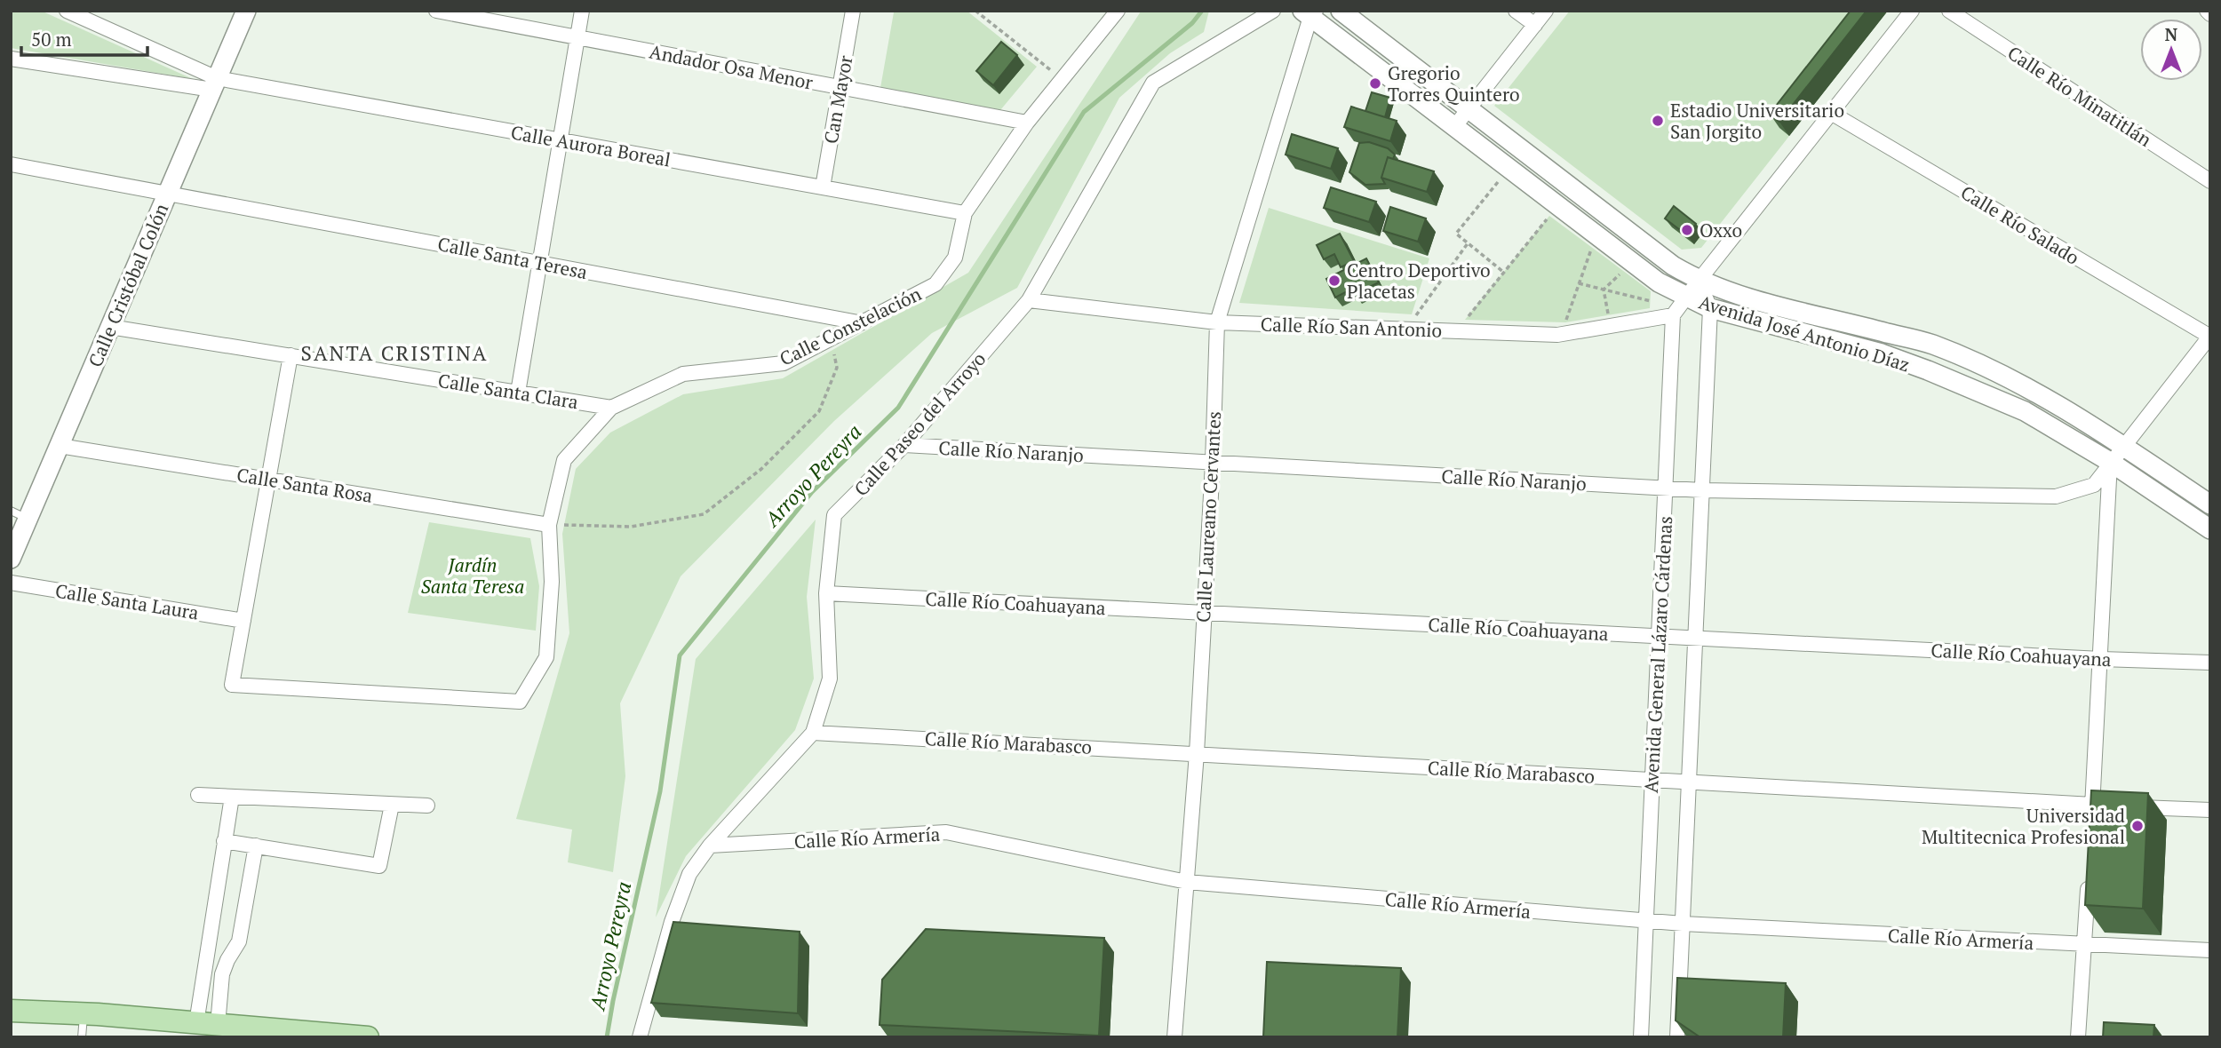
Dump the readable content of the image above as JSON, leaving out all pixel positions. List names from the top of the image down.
{
  "streets": {
    "street": [
      "Andador Osa Menor",
      "Calle Río Minatitlán",
      "Can Mayor",
      "Calle Aurora Boreal",
      "Calle Río Salado",
      "Calle Santa Teresa",
      "Calle Cristóbal Colón",
      "Calle Constelación",
      "Calle Río San Antonio",
      "Avenida José Antonio Díaz",
      "Calle Santa Clara",
      "Calle Paseo del Arroyo",
      "Calle Río Naranjo",
      "Calle Santa Rosa",
      "Calle Laureano Cervantes",
      "Calle Santa Laura",
      "Calle Río Coahuayana",
      "Avenida General Lázaro Cárdenas",
      "Calle Río Marabasco",
      "Calle Río Armería"
    ]
  },
  "crossings": [
    ["Andador Osa Menor", "Can Mayor"],
    ["Andador Osa Menor", "Calle Constelación"],
    ["Can Mayor", "Calle Aurora Boreal"],
    ["Calle Aurora Boreal", "Calle Cristóbal Colón"],
    ["Calle Aurora Boreal", "Calle Constelación"],
    ["Calle Río Salado", "Calle Río Naranjo"],
    ["Calle Santa Teresa", "Calle Cristóbal Colón"],
    ["Calle Santa Teresa", "Calle Constelación"],
    ["Calle Cristóbal Colón", "Calle Santa Clara"],
    ["Calle Cristóbal Colón", "Calle Santa Rosa"],
    ["Calle Constelación", "Calle Santa Clara"],
    ["Calle Constelación", "Calle Santa Rosa"],
    ["Calle Constelación", "Calle Santa Laura"],
    ["Calle Río San Antonio", "Calle Paseo del Arroyo"],
    ["Calle Río San Antonio", "Calle Laureano Cervantes"],
    ["Calle Río San Antonio", "Avenida General Lázaro Cárdenas"],
    ["Avenida José Antonio Díaz", "Calle Río Naranjo"],
    ["Avenida José Antonio Díaz", "Calle Laureano Cervantes"],
    ["Avenida José Antonio Díaz", "Avenida General Lázaro Cárdenas"],
    ["Calle Paseo del Arroyo", "Calle Río Naranjo"],
    ["Calle Paseo del Arroyo", "Calle Río Coahuayana"],
    ["Calle Paseo del Arroyo", "Calle Río Marabasco"],
    ["Calle Paseo del Arroyo", "Calle Río Armería"],
    ["Calle Río Naranjo", "Calle Laureano Cervantes"],
    ["Calle Río Naranjo", "Avenida General Lázaro Cárdenas"],
    ["Calle Laureano Cervantes", "Calle Río Coahuayana"],
    ["Calle Laureano Cervantes", "Calle Río Marabasco"],
    ["Calle Laureano Cervantes", "Calle Río Armería"],
    ["Calle Río Coahuayana", "Avenida General Lázaro Cárdenas"],
    ["Avenida General Lázaro Cárdenas", "Calle Río Marabasco"],
    ["Avenida General Lázaro Cárdenas", "Calle Río Armería"]
  ],
  "districts": ["SANTA CRISTINA"],
  "water": ["Arroyo Pereyra"],
  "parks": ["Jardín Santa Teresa"],
  "places": [
    "Gregorio Torres Quintero",
    "Estadio Universitario San Jorgito",
    "Oxxo",
    "Centro Deportivo Placetas",
    "Universidad Multitecnica Profesional"
  ],
  "scale_bar": "50 m",
  "north": "top"
}
